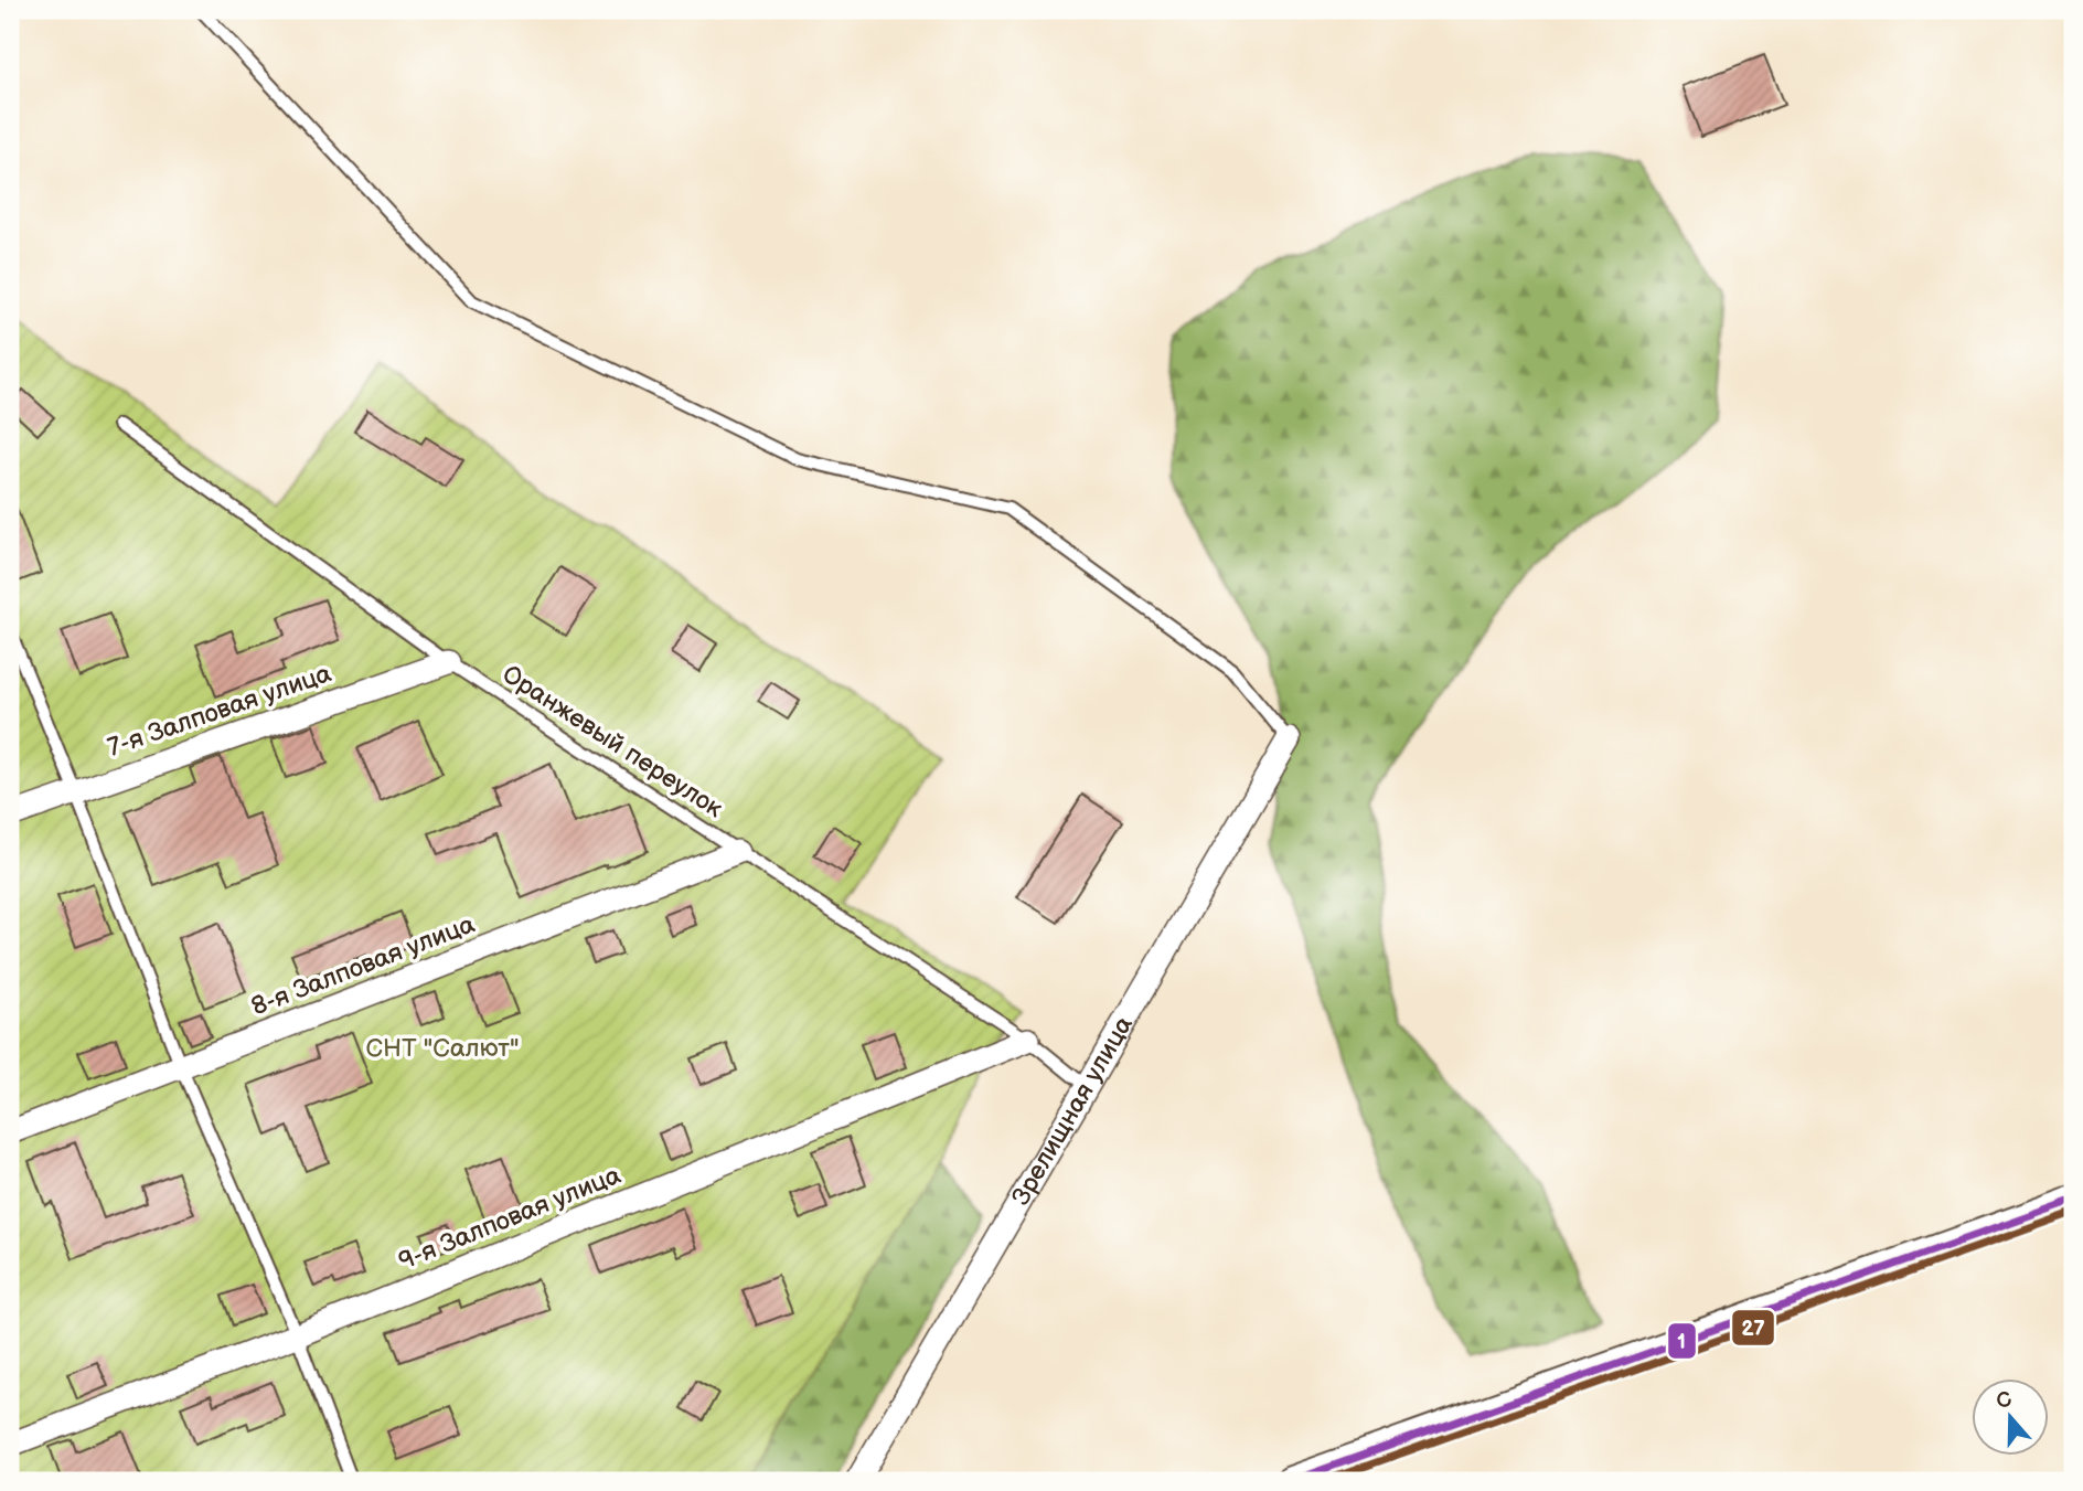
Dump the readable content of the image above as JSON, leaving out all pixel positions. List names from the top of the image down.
{
  "streets": {
    "street": [
      "7-я Залповая улица",
      "8-я Залповая улица",
      "Зрелищная улица",
      "9-я Залповая улица"
    ],
    "lane": ["Оранжевый переулок"]
  },
  "crossings": [
    ["7-я Залповая улица", "Оранжевый переулок"],
    ["Оранжевый переулок", "8-я Залповая улица"],
    ["Оранжевый переулок", "Зрелищная улица"],
    ["Оранжевый переулок", "9-я Залповая улица"]
  ],
  "parks": ["СНТ \"Салют\""],
  "lines": ["transit line 1", "transit line 27"],
  "north": "top"
}
